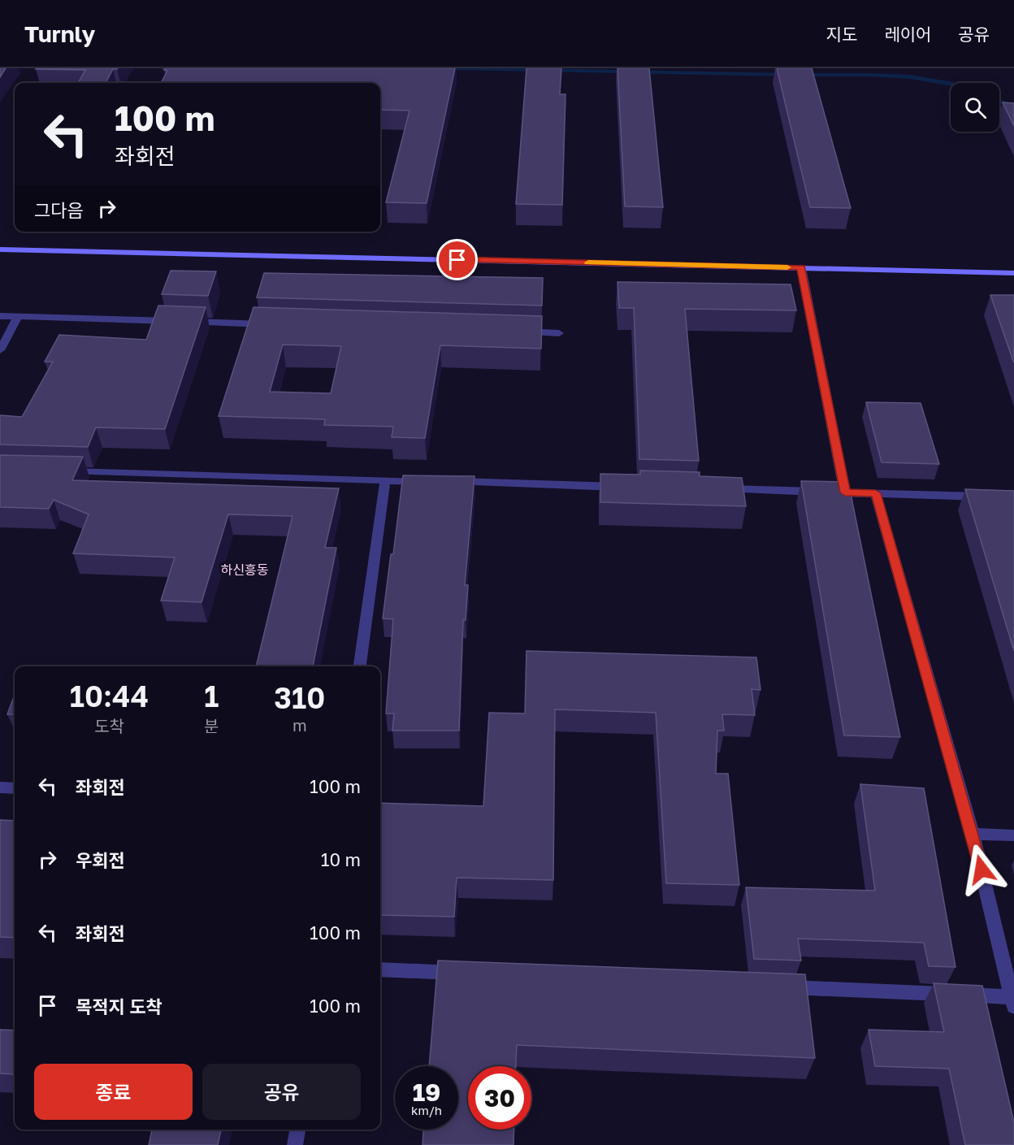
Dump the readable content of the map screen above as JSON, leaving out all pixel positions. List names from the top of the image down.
{
  "districts": ["하신흥동"],
  "page": {
    "header": "Turnly",
    "nav": ["지도", "레이어", "공유"],
    "turn": ["100 m", "좌회전"],
    "then": "그다음",
    "eta": [
      "10:44",
      "도착",
      "1",
      "분",
      "310",
      "m"
    ],
    "list": [
      {
        "name": "좌회전",
        "value": "100 m"
      },
      {
        "name": "우회전",
        "value": "10 m"
      },
      {
        "name": "좌회전",
        "value": "100 m"
      },
      {
        "name": "목적지 도착",
        "value": "100 m"
      }
    ],
    "buttons": ["종료", "공유"],
    "speed": "19 km/h",
    "limit": "30"
  }
}
